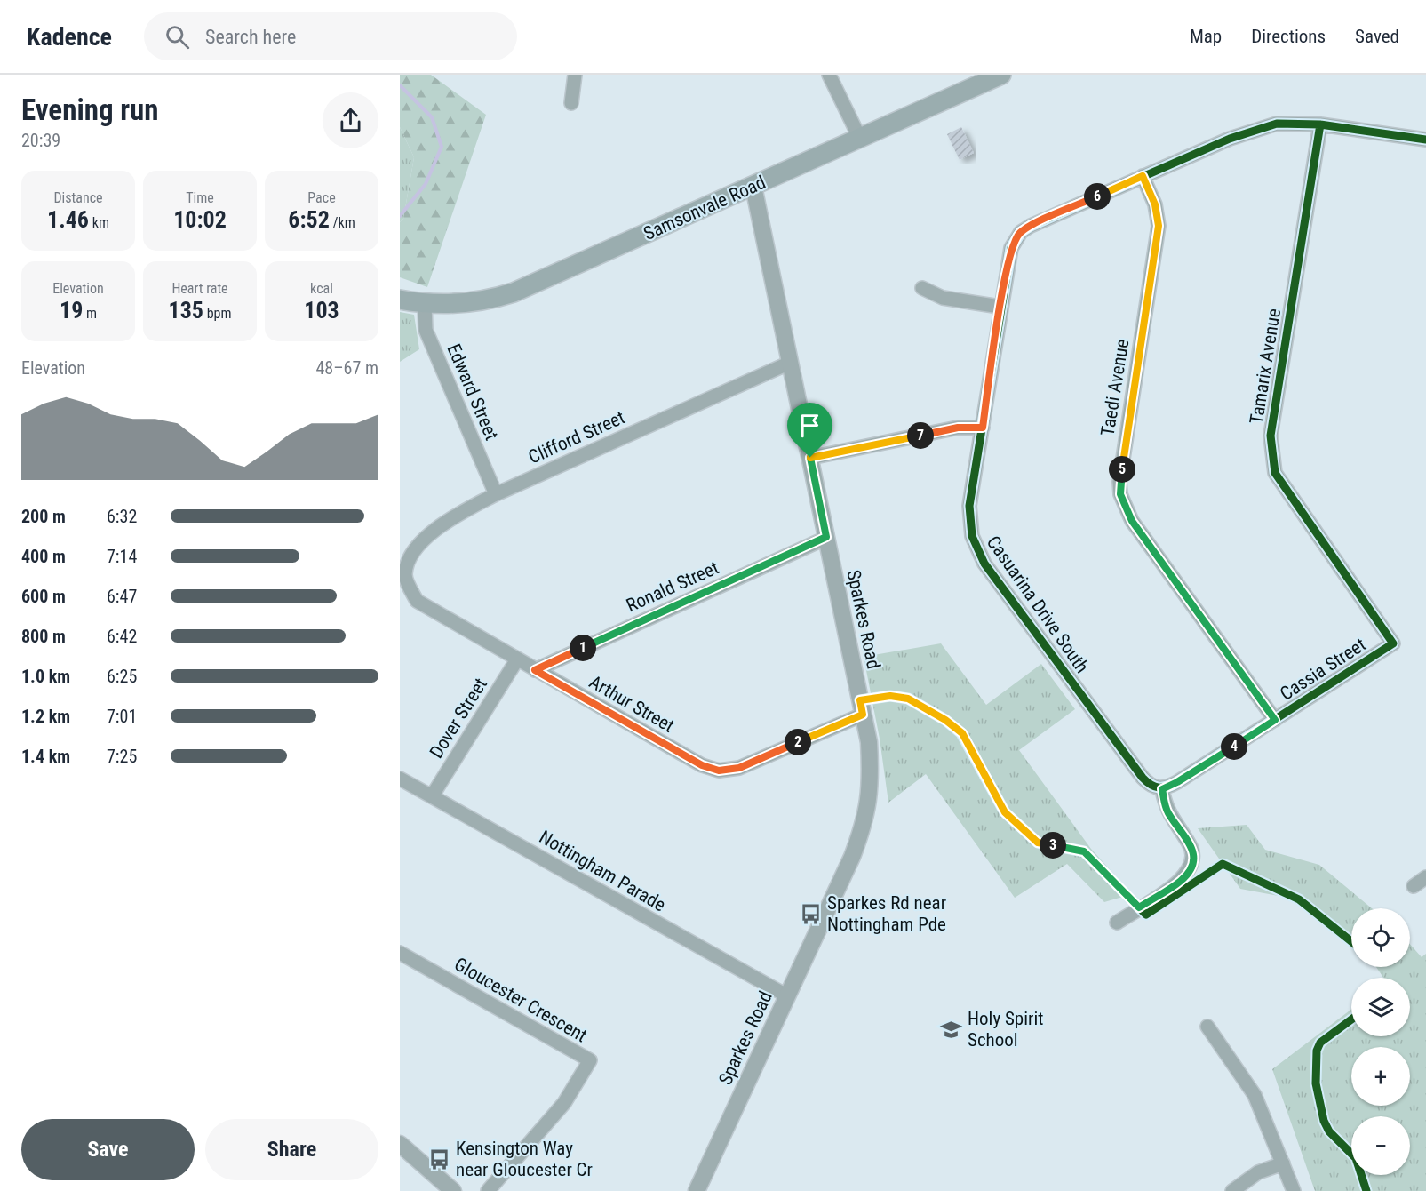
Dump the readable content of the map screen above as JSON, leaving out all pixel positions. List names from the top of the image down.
{
  "streets": {
    "main road": ["Samsonvale Road"],
    "street": [
      "Tamarix Avenue",
      "Taedi Avenue",
      "Edward Street",
      "Clifford Street",
      "Ronald Street",
      "Casuarina Drive South",
      "Sparkes Road",
      "Cassia Street",
      "Arthur Street",
      "Dover Street",
      "Nottingham Parade",
      "Gloucester Crescent"
    ]
  },
  "crossings": [
    ["Samsonvale Road", "Edward Street"],
    ["Samsonvale Road", "Sparkes Road"],
    ["Tamarix Avenue", "Casuarina Drive South"],
    ["Tamarix Avenue", "Cassia Street"],
    ["Taedi Avenue", "Casuarina Drive South"],
    ["Taedi Avenue", "Cassia Street"],
    ["Edward Street", "Clifford Street"],
    ["Clifford Street", "Sparkes Road"],
    ["Clifford Street", "Arthur Street"],
    ["Ronald Street", "Sparkes Road"],
    ["Ronald Street", "Arthur Street"],
    ["Casuarina Drive South", "Cassia Street"],
    ["Sparkes Road", "Arthur Street"],
    ["Sparkes Road", "Nottingham Parade"],
    ["Arthur Street", "Dover Street"],
    ["Dover Street", "Nottingham Parade"]
  ],
  "places": {
    "bus stop": ["Sparkes Rd near Nottingham Pde", "Kensington Way near Gloucester Cr"],
    "school or university": ["Holy Spirit School"]
  },
  "page": {
    "header": "Kadence",
    "search": "Search here",
    "nav": ["Map", "Directions", "Saved"],
    "heading": ["Evening run", "20:39"],
    "stats": [
      ["Distance", "1.46 km"],
      ["Time", "10:02"],
      ["Pace", "6:52 /km"],
      ["Elevation", "19 m"],
      ["Heart rate", "135 bpm"],
      ["kcal", "103"]
    ],
    "pins": [
      "6",
      "7",
      "5",
      "1",
      "2",
      "4",
      "3"
    ],
    "chart": ["Elevation", "48–67 m"],
    "list": [
      {
        "name": "200 m",
        "note": "6:32"
      },
      {
        "name": "400 m",
        "note": "7:14"
      },
      {
        "name": "600 m",
        "note": "6:47"
      },
      {
        "name": "800 m",
        "note": "6:42"
      },
      {
        "name": "1.0 km",
        "note": "6:25"
      },
      {
        "name": "1.2 km",
        "note": "7:01"
      },
      {
        "name": "1.4 km",
        "note": "7:25"
      }
    ],
    "map_buttons": ["+", "−"],
    "buttons": ["Save", "Share"]
  }
}
